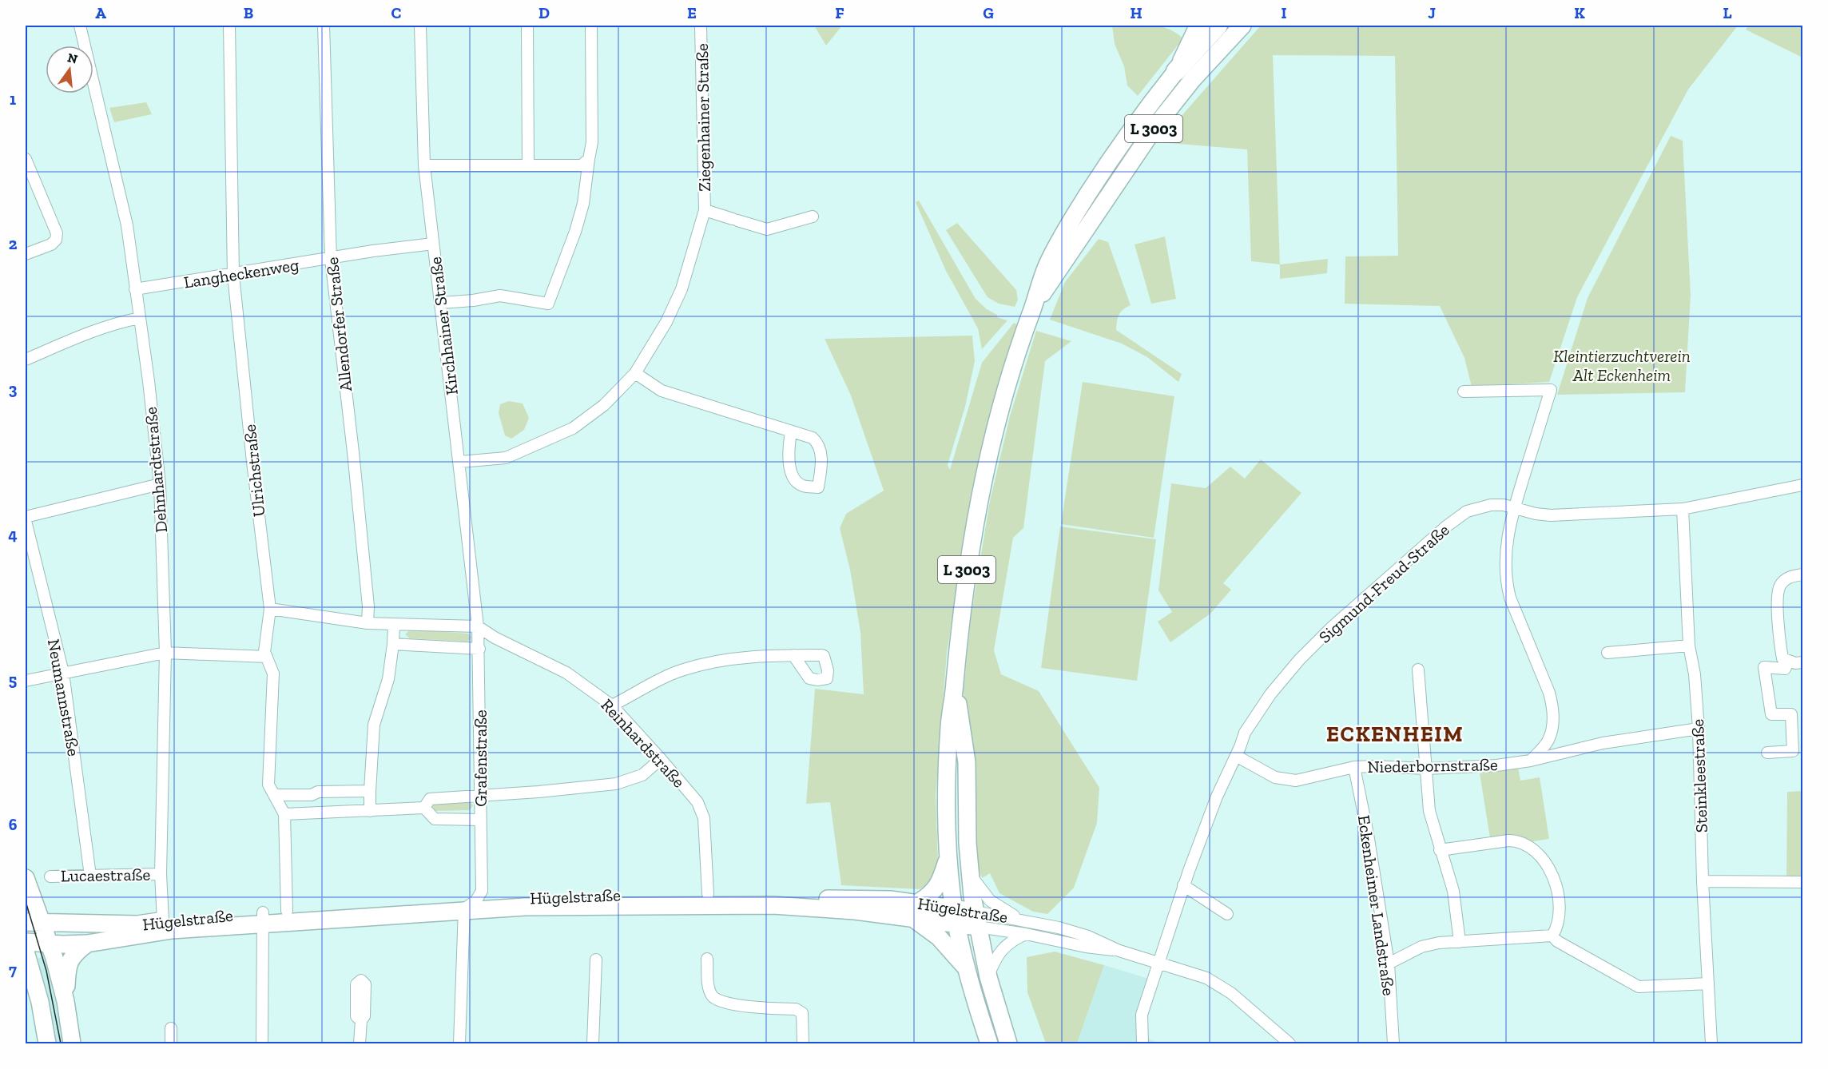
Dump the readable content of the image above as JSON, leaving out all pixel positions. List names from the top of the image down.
{
  "streets": {
    "main road": ["L 3003", "Hügelstraße"],
    "street": [
      "Ziegenhainer Straße",
      "Langheckenweg",
      "Allendorfer Straße",
      "Kirchhainer Straße",
      "Dehnhardtstraße",
      "Ulrichstraße",
      "Sigmund-Freud-Straße",
      "Neumannstraße",
      "Reinhardstraße",
      "Grafenstraße",
      "Niederbornstraße",
      "Steinkleestraße",
      "Lucaestraße",
      "Eckenheimer Landstraße"
    ]
  },
  "crossings": [
    ["Ziegenhainer Straße", "Kirchhainer Straße"],
    ["L 3003", "Hügelstraße"],
    ["Langheckenweg", "Allendorfer Straße"],
    ["Langheckenweg", "Kirchhainer Straße"],
    ["Langheckenweg", "Dehnhardtstraße"],
    ["Langheckenweg", "Ulrichstraße"],
    ["Kirchhainer Straße", "Reinhardstraße"],
    ["Kirchhainer Straße", "Grafenstraße"],
    ["Dehnhardtstraße", "Lucaestraße"],
    ["Dehnhardtstraße", "Hügelstraße"],
    ["Ulrichstraße", "Hügelstraße"],
    ["Sigmund-Freud-Straße", "Niederbornstraße"],
    ["Sigmund-Freud-Straße", "Steinkleestraße"],
    ["Sigmund-Freud-Straße", "Hügelstraße"],
    ["Neumannstraße", "Lucaestraße"],
    ["Reinhardstraße", "Grafenstraße"],
    ["Reinhardstraße", "Hügelstraße"],
    ["Grafenstraße", "Hügelstraße"],
    ["Niederbornstraße", "Steinkleestraße"],
    ["Niederbornstraße", "Eckenheimer Landstraße"]
  ],
  "districts": ["ECKENHEIM"],
  "parks": ["Kleintierzuchtverein Alt Eckenheim"],
  "north": "top",
  "grid": {
    "columns": [
      "A",
      "B",
      "C",
      "D",
      "E",
      "F",
      "G",
      "H",
      "I",
      "J",
      "K",
      "L"
    ],
    "rows": [
      "1",
      "2",
      "3",
      "4",
      "5",
      "6",
      "7"
    ]
  }
}
